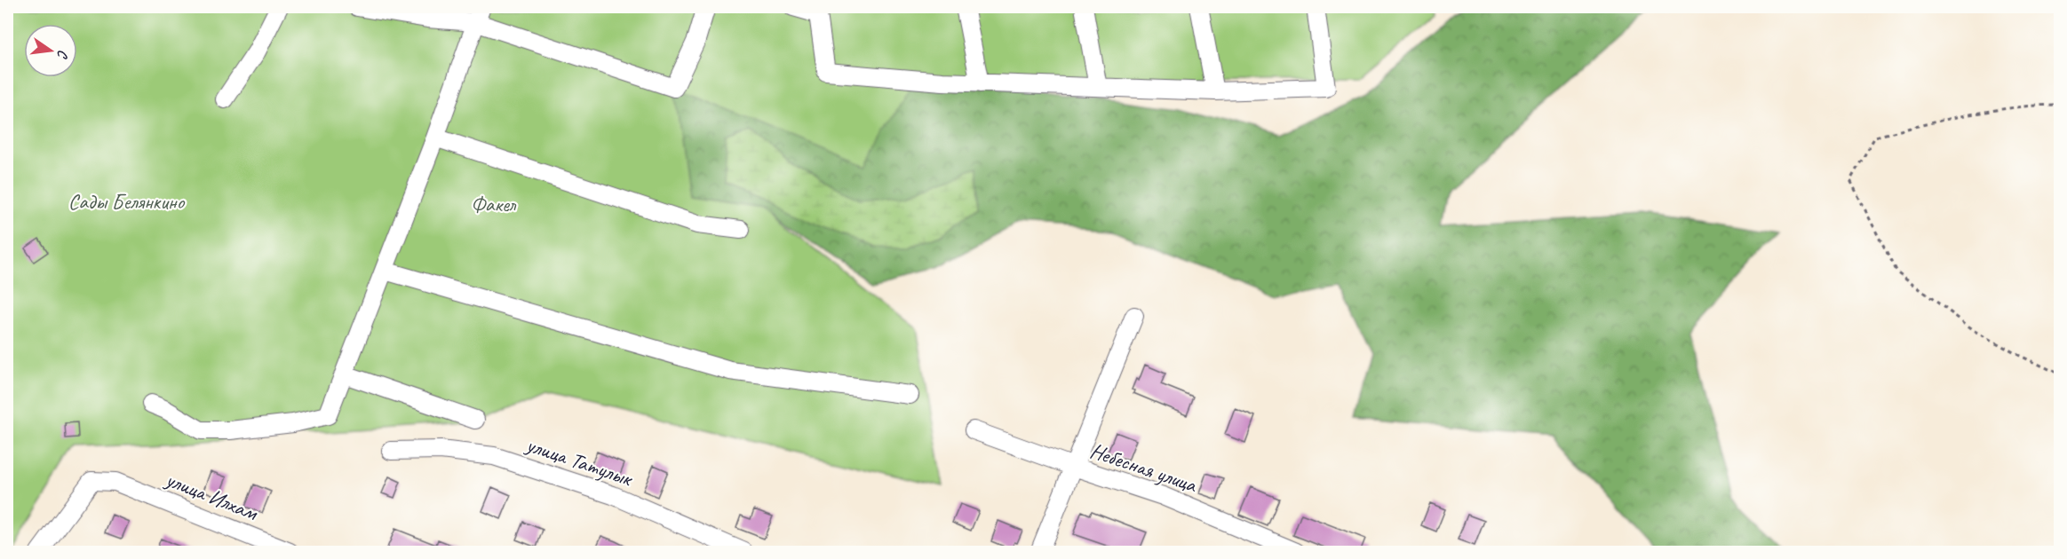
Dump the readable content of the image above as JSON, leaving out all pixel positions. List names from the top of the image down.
{
  "streets": {
    "street": ["улица Татулык", "Небесная улица", "улица Илхам"]
  },
  "parks": ["Сады Белянкино", "Факел"],
  "north": "right"
}
